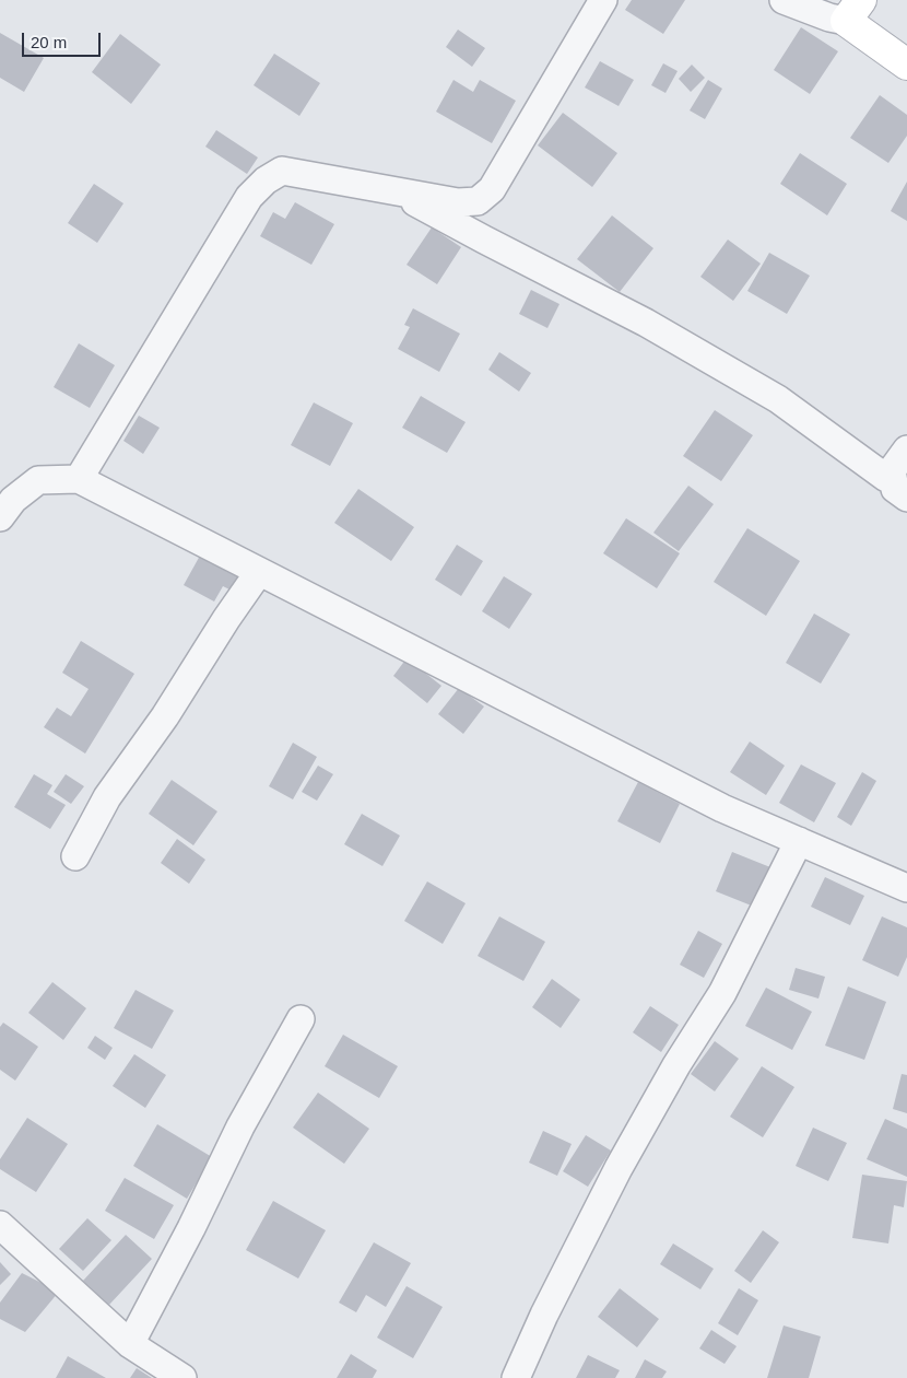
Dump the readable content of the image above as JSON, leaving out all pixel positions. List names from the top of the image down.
{
  "scale_bar": "20 m"
}
